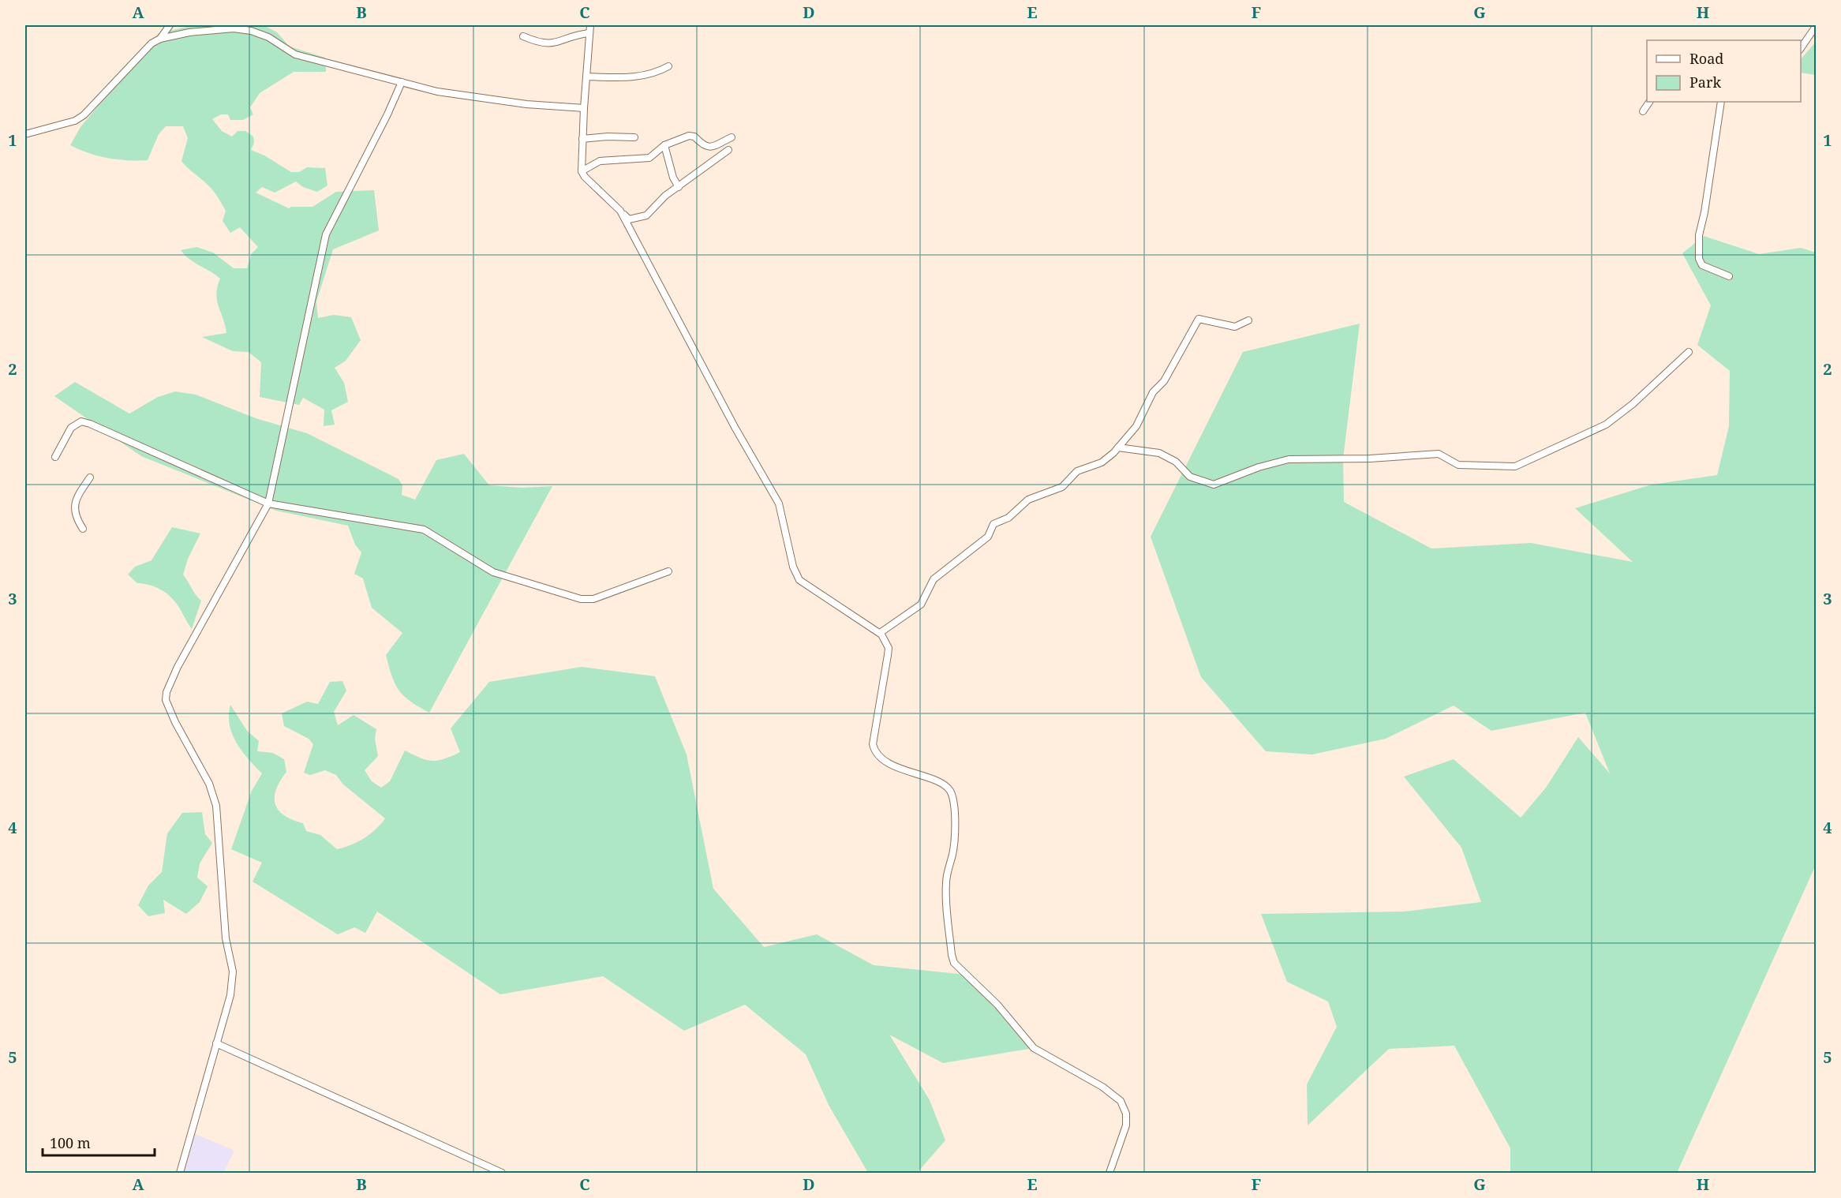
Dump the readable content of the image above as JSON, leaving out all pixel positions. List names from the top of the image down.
{
  "legend": ["Road", "Park"],
  "scale_bar": "100 m",
  "grid": {
    "columns": [
      "A",
      "B",
      "C",
      "D",
      "E",
      "F",
      "G",
      "H"
    ],
    "rows": [
      "1",
      "2",
      "3",
      "4",
      "5"
    ]
  }
}
